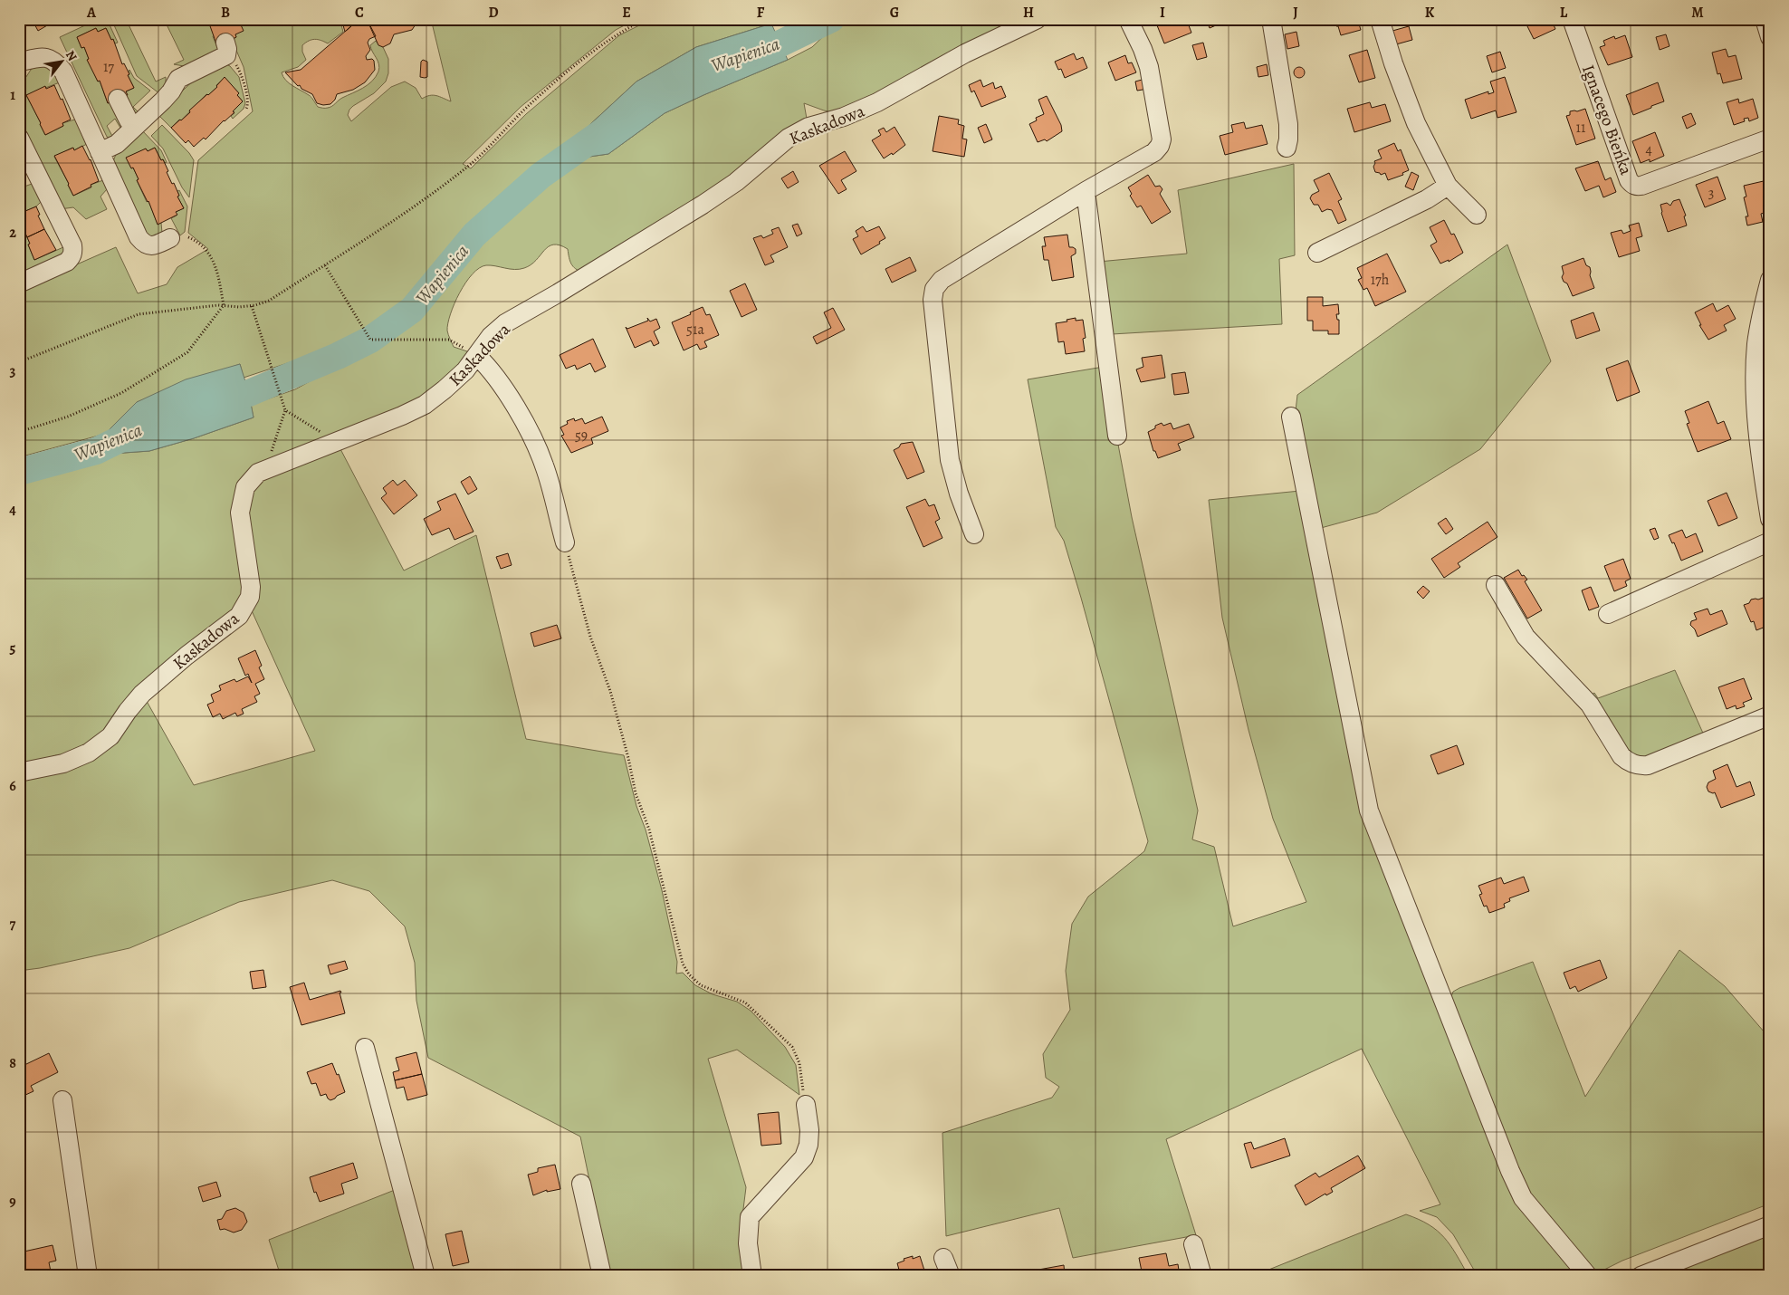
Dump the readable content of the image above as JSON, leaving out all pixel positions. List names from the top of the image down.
{
  "streets": {
    "street": ["Ignacego Bieńka", "Kaskadowa"]
  },
  "water": ["Wapienica"],
  "house_numbers": [
    "17",
    "11",
    "4",
    "3",
    "17h",
    "51a",
    "59"
  ],
  "north": "top right",
  "grid": {
    "columns": [
      "A",
      "B",
      "C",
      "D",
      "E",
      "F",
      "G",
      "H",
      "I",
      "J",
      "K",
      "L",
      "M"
    ],
    "rows": [
      "1",
      "2",
      "3",
      "4",
      "5",
      "6",
      "7",
      "8",
      "9"
    ]
  }
}
